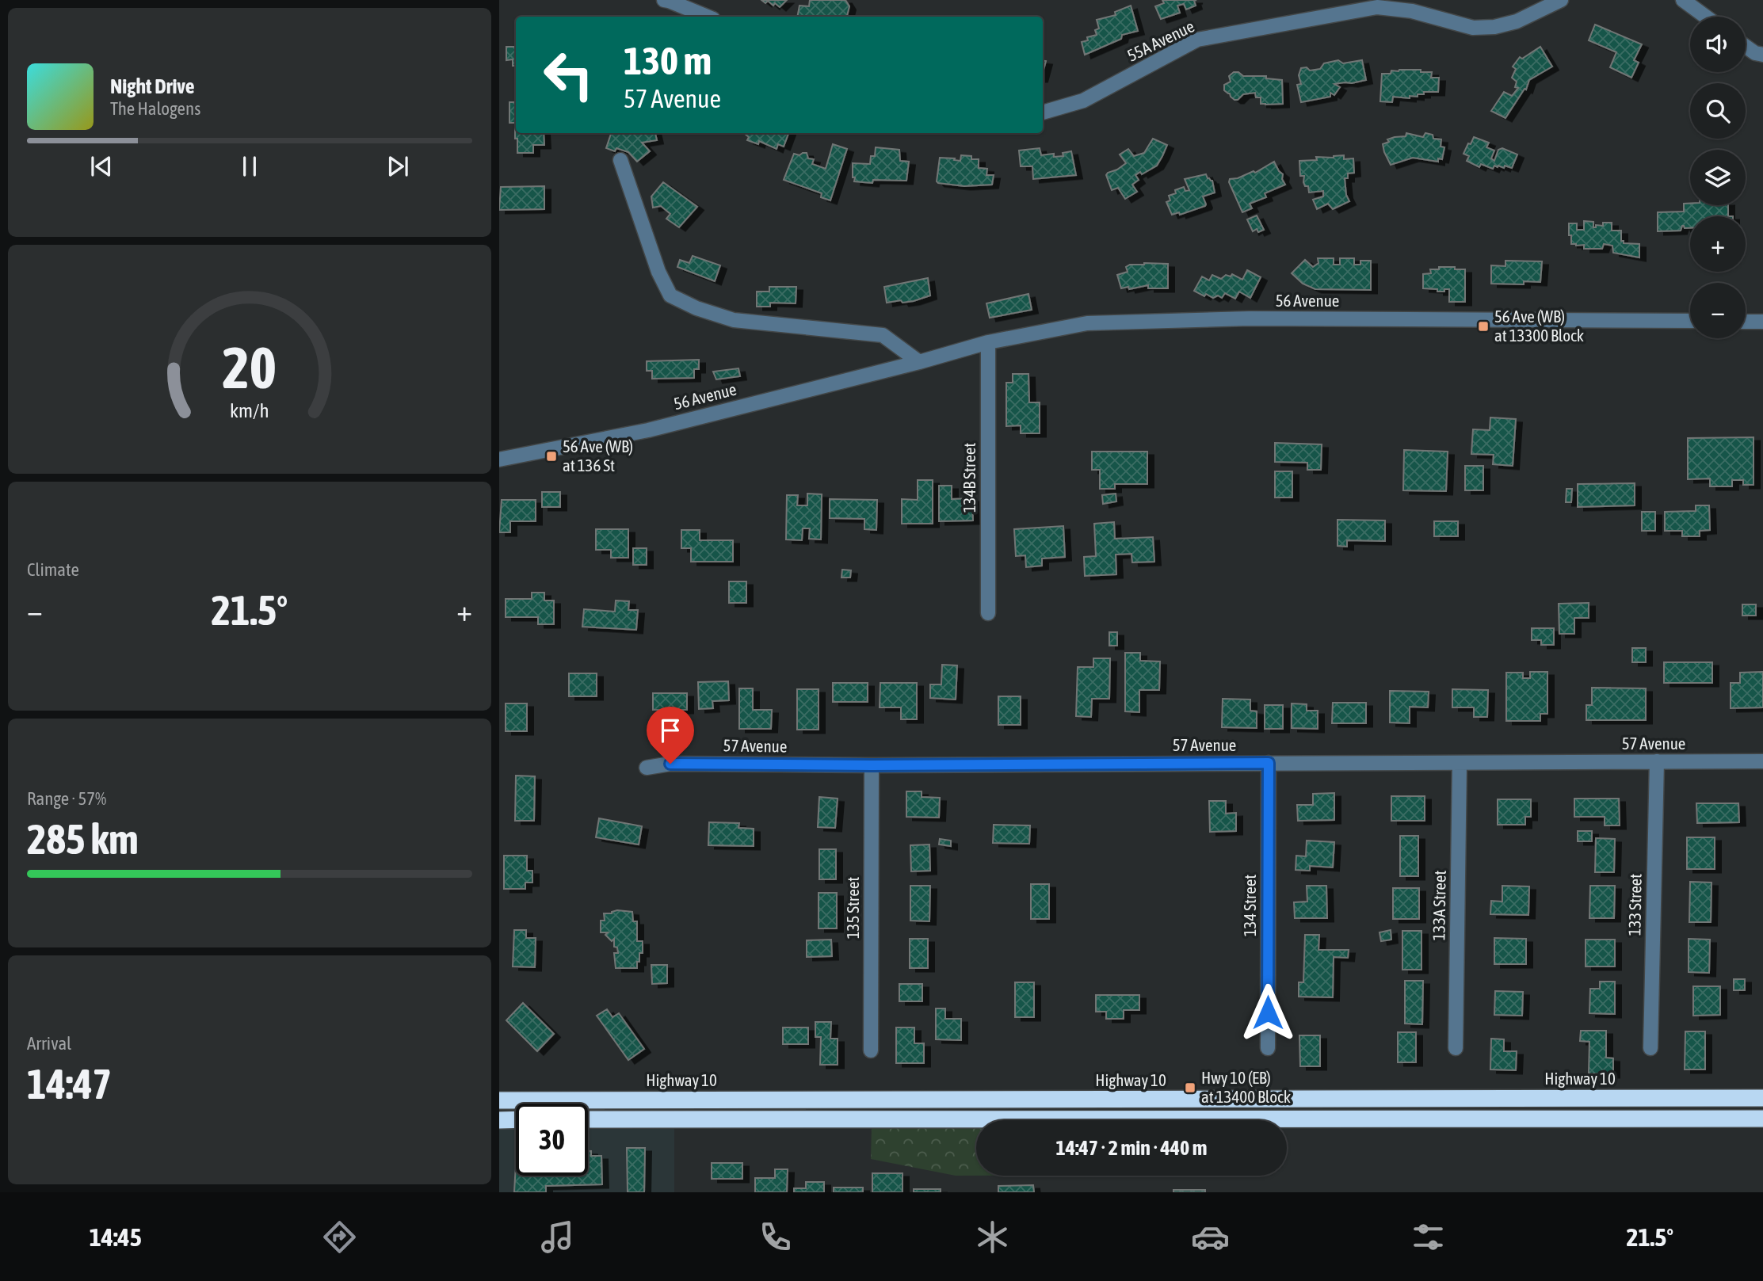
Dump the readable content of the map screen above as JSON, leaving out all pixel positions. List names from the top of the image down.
{
  "streets": {
    "highway": ["Highway 10"],
    "street": [
      "55A Avenue",
      "56 Avenue",
      "134B Street",
      "57 Avenue",
      "133 Street",
      "134 Street",
      "133A Street",
      "135 Street"
    ]
  },
  "crossings": [
    ["56 Avenue", "134B Street"],
    ["57 Avenue", "133 Street"],
    ["57 Avenue", "134 Street"],
    ["57 Avenue", "133A Street"],
    ["57 Avenue", "135 Street"]
  ],
  "places": {
    "transit": ["56 Ave (WB) at 13300 Block", "56 Ave (WB) at 136 St", "Hwy 10 (EB) at 13400 Block"]
  },
  "page": {
    "map_buttons": ["+", "−"],
    "turn": ["130 m", "57 Avenue"],
    "song": ["Night Drive", "The Halogens"],
    "tile": [
      "Climate",
      ["Range · 57%", "285 km"],
      ["Arrival", "14:47"]
    ],
    "heat": ["−", "21.5°", "+"],
    "limit": "30",
    "trip": "14:47 · 2 min · 440 m",
    "tabs": ["14:45", "21.5°"],
    "gauge": ["20", "km/h"]
  }
}
